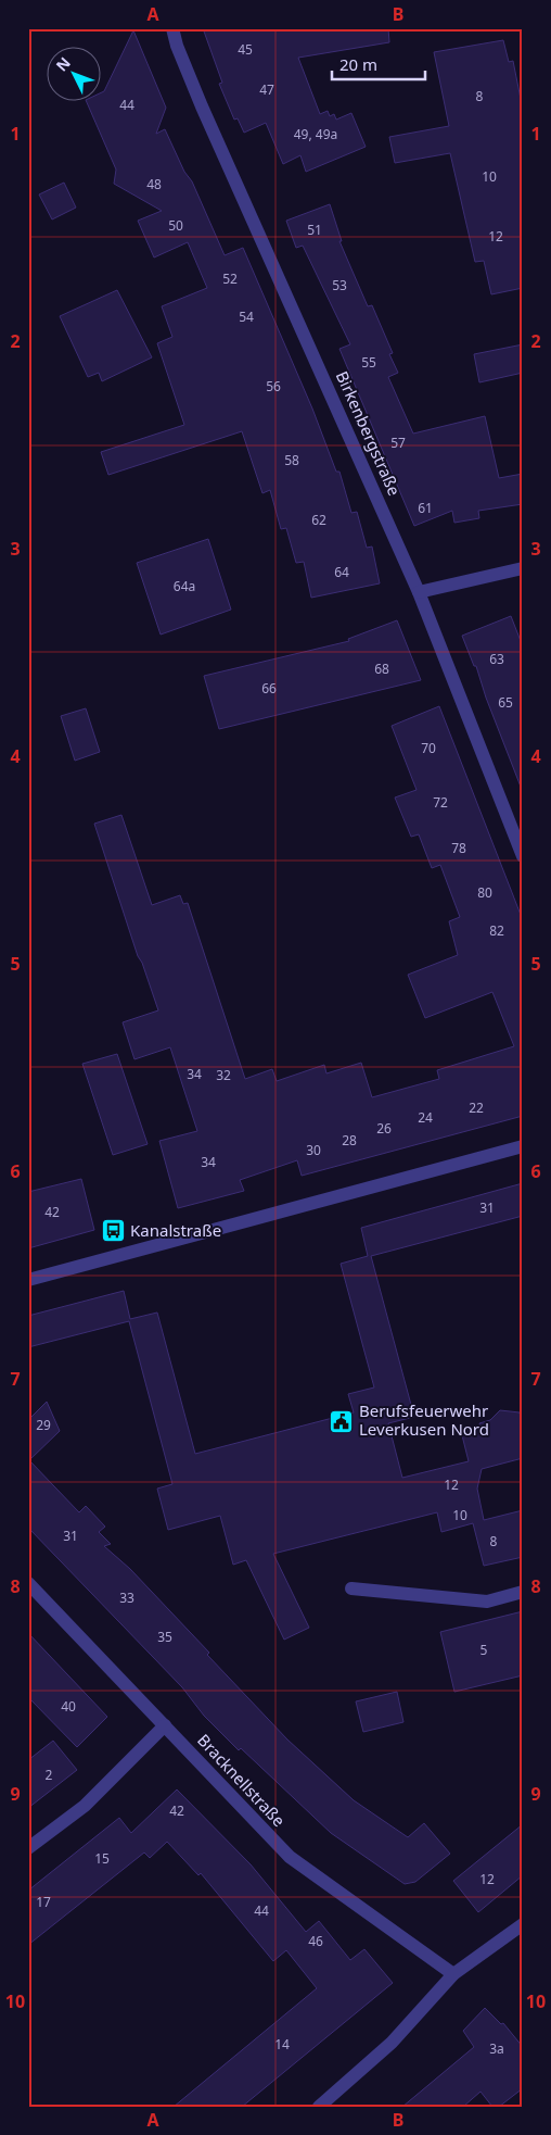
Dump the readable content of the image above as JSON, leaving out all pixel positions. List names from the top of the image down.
{
  "streets": {
    "street": ["Birkenbergstraße", "Bracknellstraße"]
  },
  "places": {
    "bus stop": ["Kanalstraße"],
    "public building": ["Berufsfeuerwehr Leverkusen Nord"]
  },
  "house_numbers": [
    "45",
    "47",
    "8",
    "44",
    "49, 49a",
    "10",
    "48",
    "50",
    "51",
    "12",
    "52",
    "53",
    "54",
    "55",
    "56",
    "57",
    "58",
    "61",
    "62",
    "64",
    "64a",
    "63",
    "68",
    "66",
    "65",
    "70",
    "72",
    "78",
    "80",
    "82",
    "34",
    "32",
    "22",
    "24",
    "26",
    "28",
    "30",
    "34",
    "31",
    "42",
    "29",
    "12",
    "10",
    "31",
    "8",
    "33",
    "35",
    "5",
    "40",
    "2",
    "42",
    "15",
    "12",
    "17",
    "44",
    "46",
    "14",
    "3a"
  ],
  "scale_bar": "20 m",
  "north": "top left",
  "grid": {
    "columns": ["A", "B"],
    "rows": [
      "1",
      "2",
      "3",
      "4",
      "5",
      "6",
      "7",
      "8",
      "9",
      "10"
    ]
  }
}
